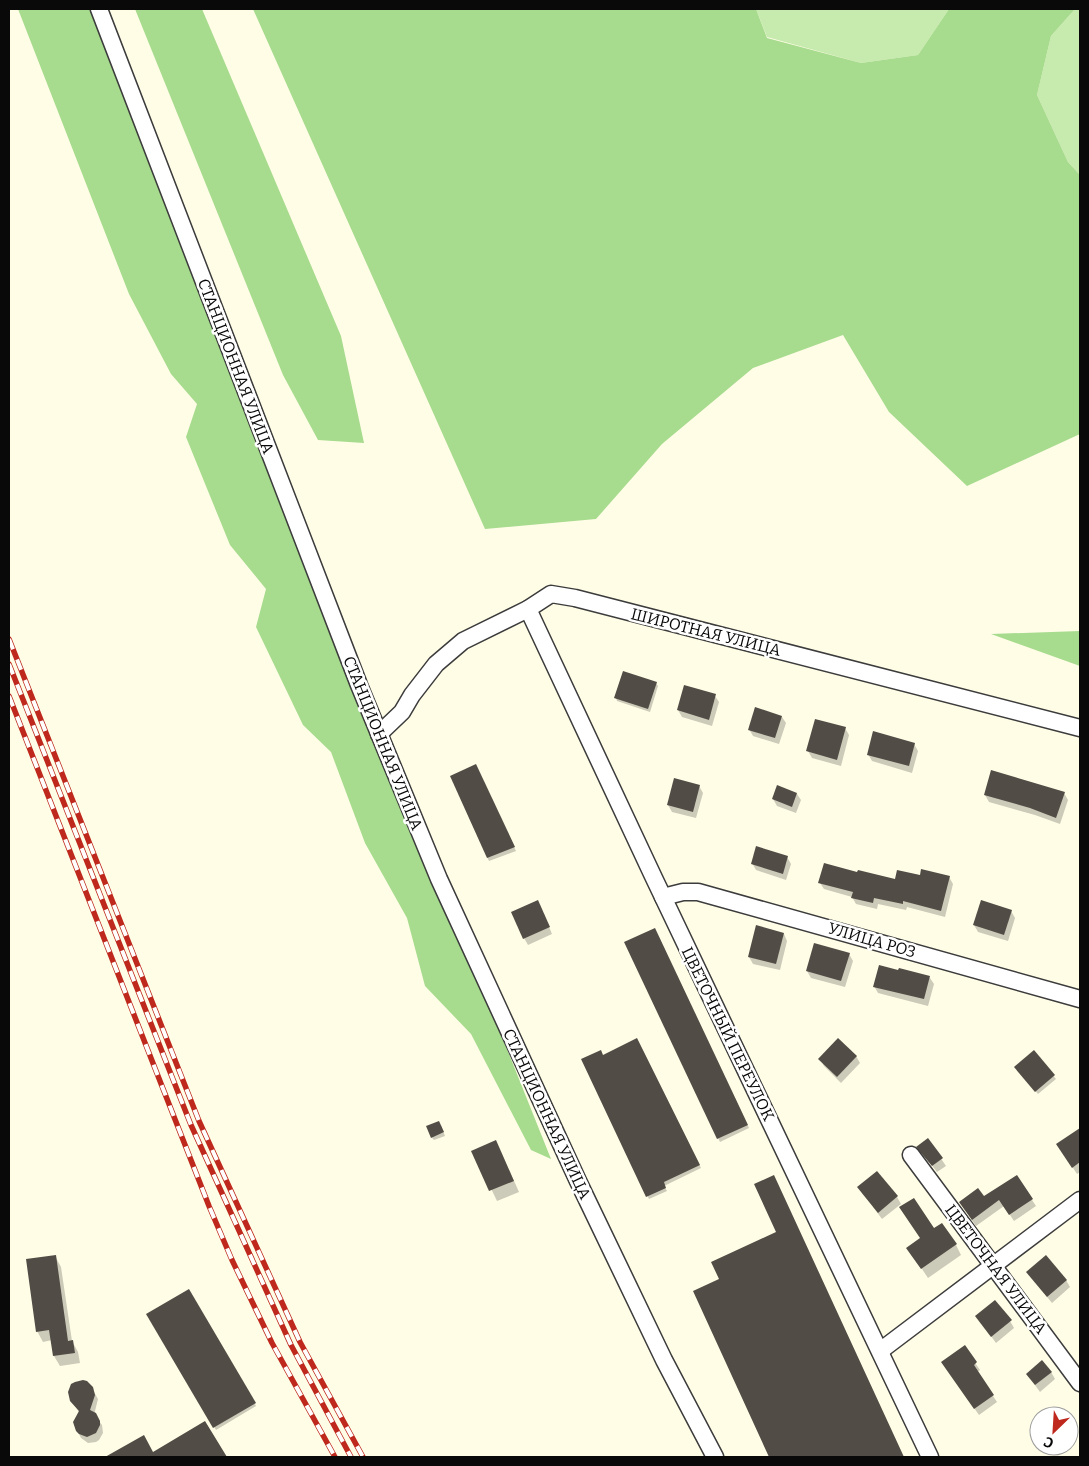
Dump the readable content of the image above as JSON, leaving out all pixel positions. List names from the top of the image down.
{
  "streets": {
    "street": [
      "СТАНЦИОННАЯ УЛИЦА",
      "ШИРОТНАЯ УЛИЦА",
      "УЛИЦА РОЗ",
      "ЦВЕТОЧНЫЙ ПЕРЕУЛОК",
      "ЦВЕТОЧНАЯ УЛИЦА"
    ]
  },
  "crossings": [
    ["СТАНЦИОННАЯ УЛИЦА", "ШИРОТНАЯ УЛИЦА"],
    ["ШИРОТНАЯ УЛИЦА", "ЦВЕТОЧНЫЙ ПЕРЕУЛОК"],
    ["УЛИЦА РОЗ", "ЦВЕТОЧНЫЙ ПЕРЕУЛОК"]
  ],
  "north": "bottom left"
}
